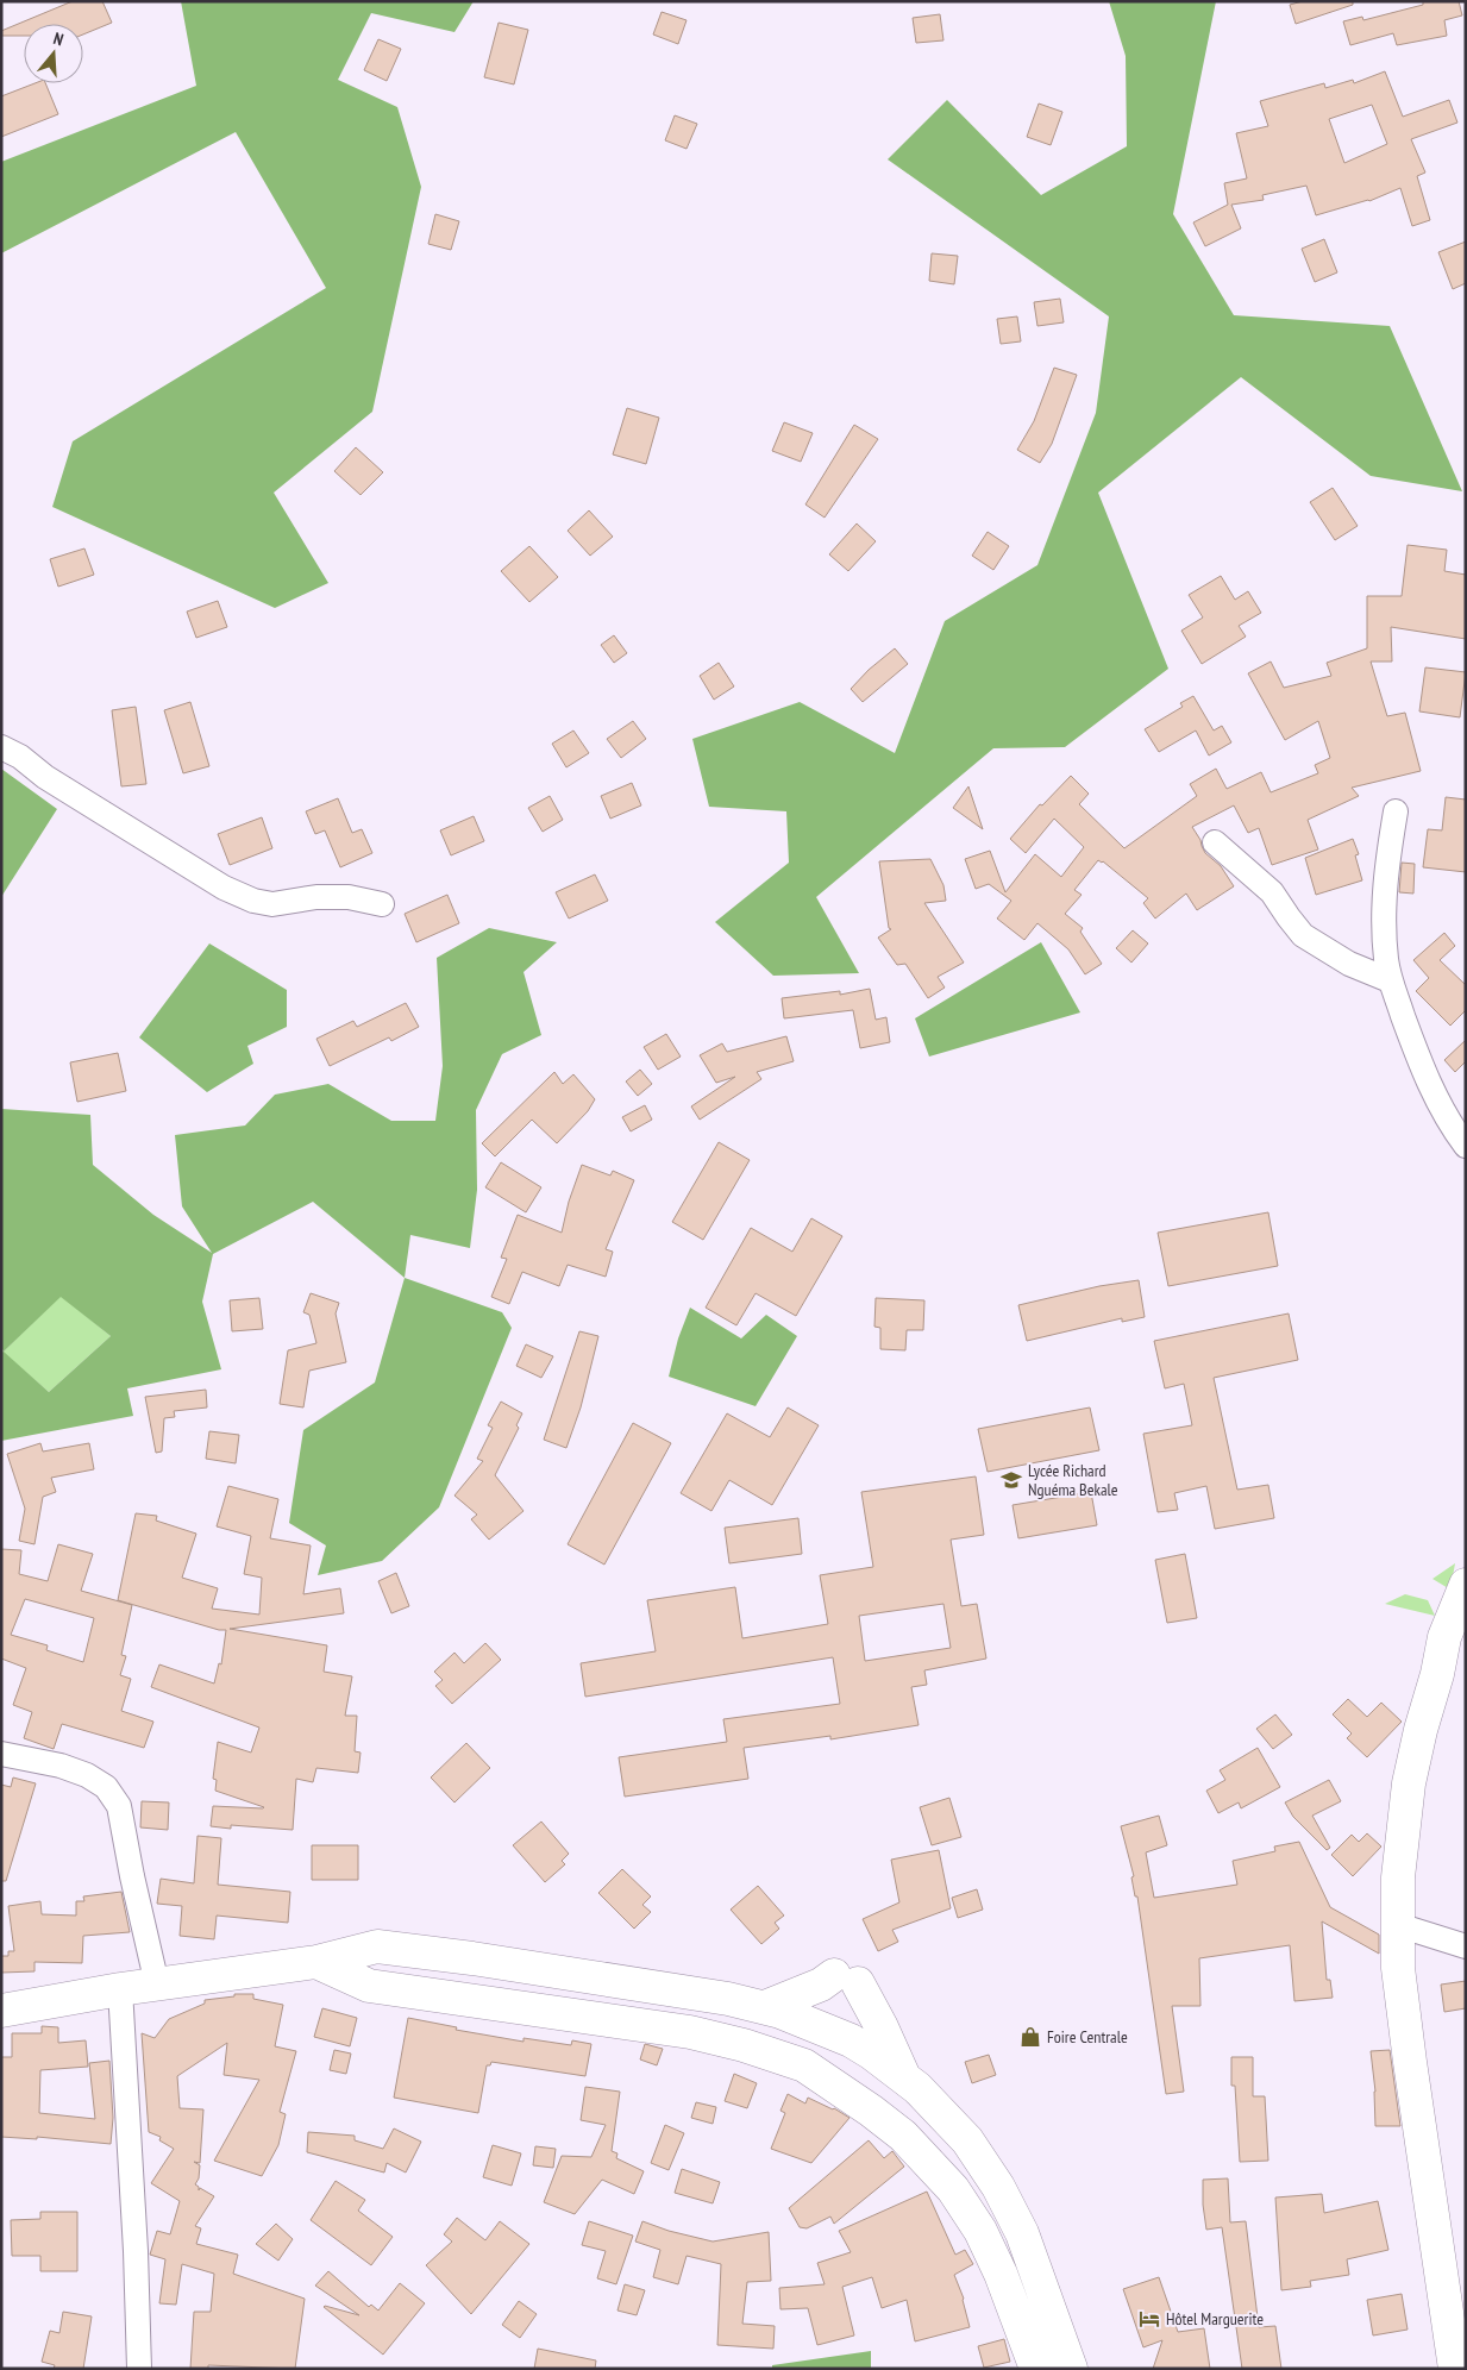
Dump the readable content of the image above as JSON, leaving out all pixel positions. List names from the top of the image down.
{
  "places": {
    "school or university": ["Lycée Richard Nguéma Bekale"],
    "shop": ["Foire Centrale"],
    "hotel": ["Hôtel Marguerite"]
  },
  "north": "top"
}
